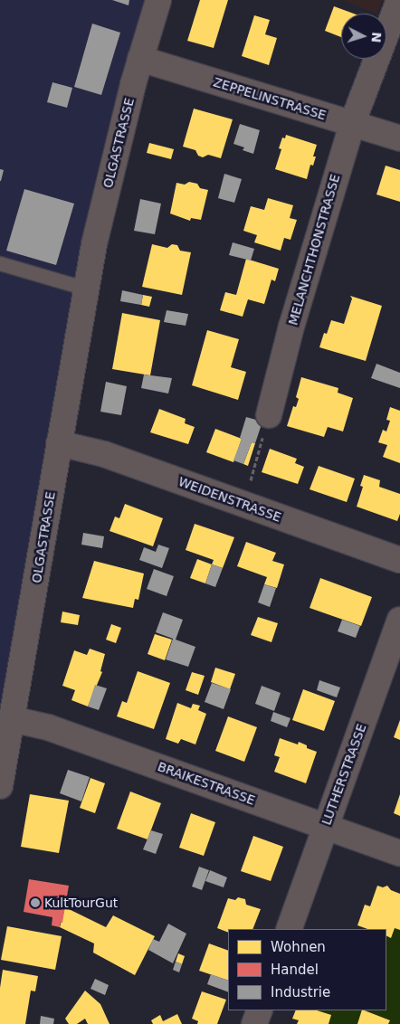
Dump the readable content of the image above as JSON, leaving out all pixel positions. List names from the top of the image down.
{
  "streets": {
    "street": [
      "ZEPPELINSTRASSE",
      "OLGASTRASSE",
      "MELANCHTHONSTRASSE",
      "WEIDENSTRASSE",
      "LUTHERSTRASSE",
      "BRAIKESTRASSE"
    ]
  },
  "crossings": [
    ["ZEPPELINSTRASSE", "OLGASTRASSE"],
    ["ZEPPELINSTRASSE", "MELANCHTHONSTRASSE"],
    ["OLGASTRASSE", "WEIDENSTRASSE"],
    ["OLGASTRASSE", "BRAIKESTRASSE"],
    ["LUTHERSTRASSE", "BRAIKESTRASSE"]
  ],
  "places": ["KultTourGut"],
  "legend": ["Wohnen", "Handel", "Industrie"],
  "north": "right"
}
